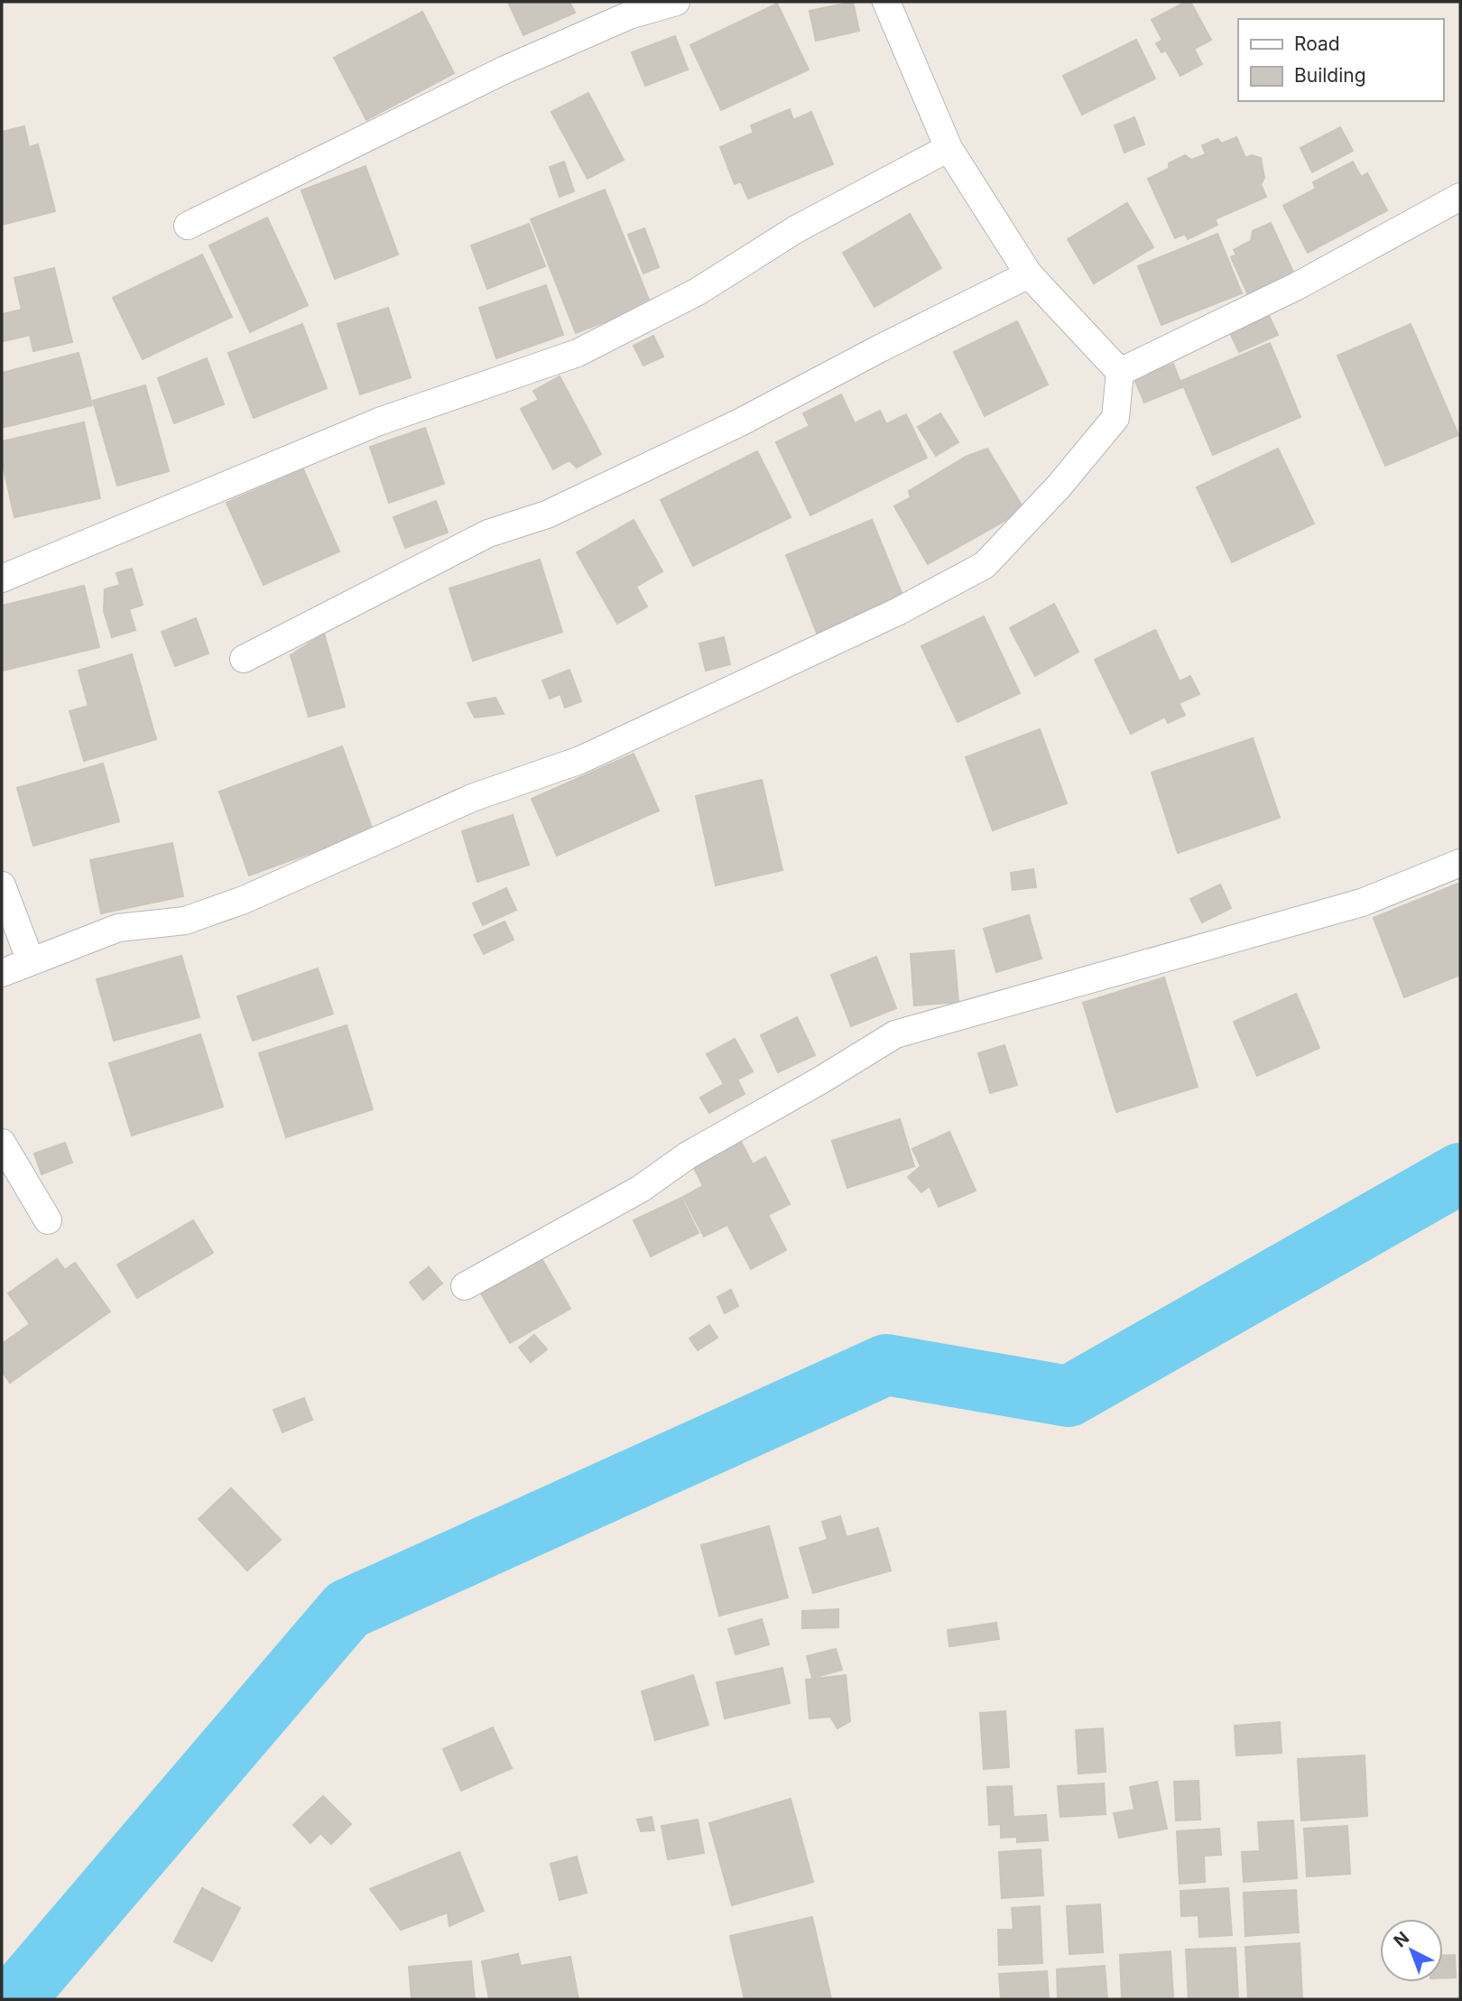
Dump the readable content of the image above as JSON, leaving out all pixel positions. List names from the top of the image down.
{
  "legend": ["Road", "Building"],
  "north": "top left"
}
